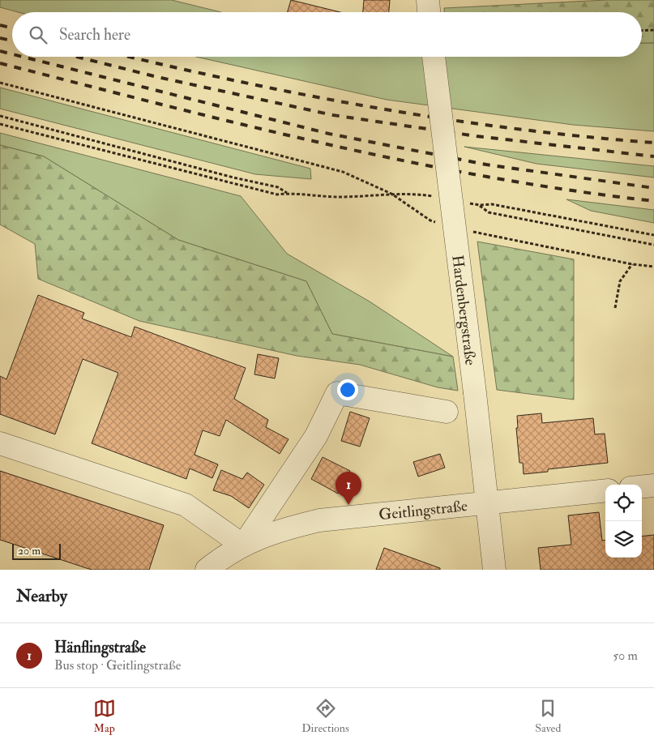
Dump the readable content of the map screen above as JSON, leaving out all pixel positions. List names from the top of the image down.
{
  "streets": {
    "street": ["Hardenbergstraße", "Geitlingstraße"]
  },
  "crossings": [
    ["Hardenbergstraße", "Geitlingstraße"]
  ],
  "scale_bar": "20 m",
  "page": {
    "search": "Search here",
    "pins": "1",
    "scale": "20 m",
    "heading": "Nearby",
    "list": [
      {
        "mark": "1",
        "name": "Hänflingstraße",
        "note": "Bus stop · Geitlingstraße",
        "value": "50 m"
      }
    ],
    "nav": ["Map", "Directions", "Saved"]
  }
}
